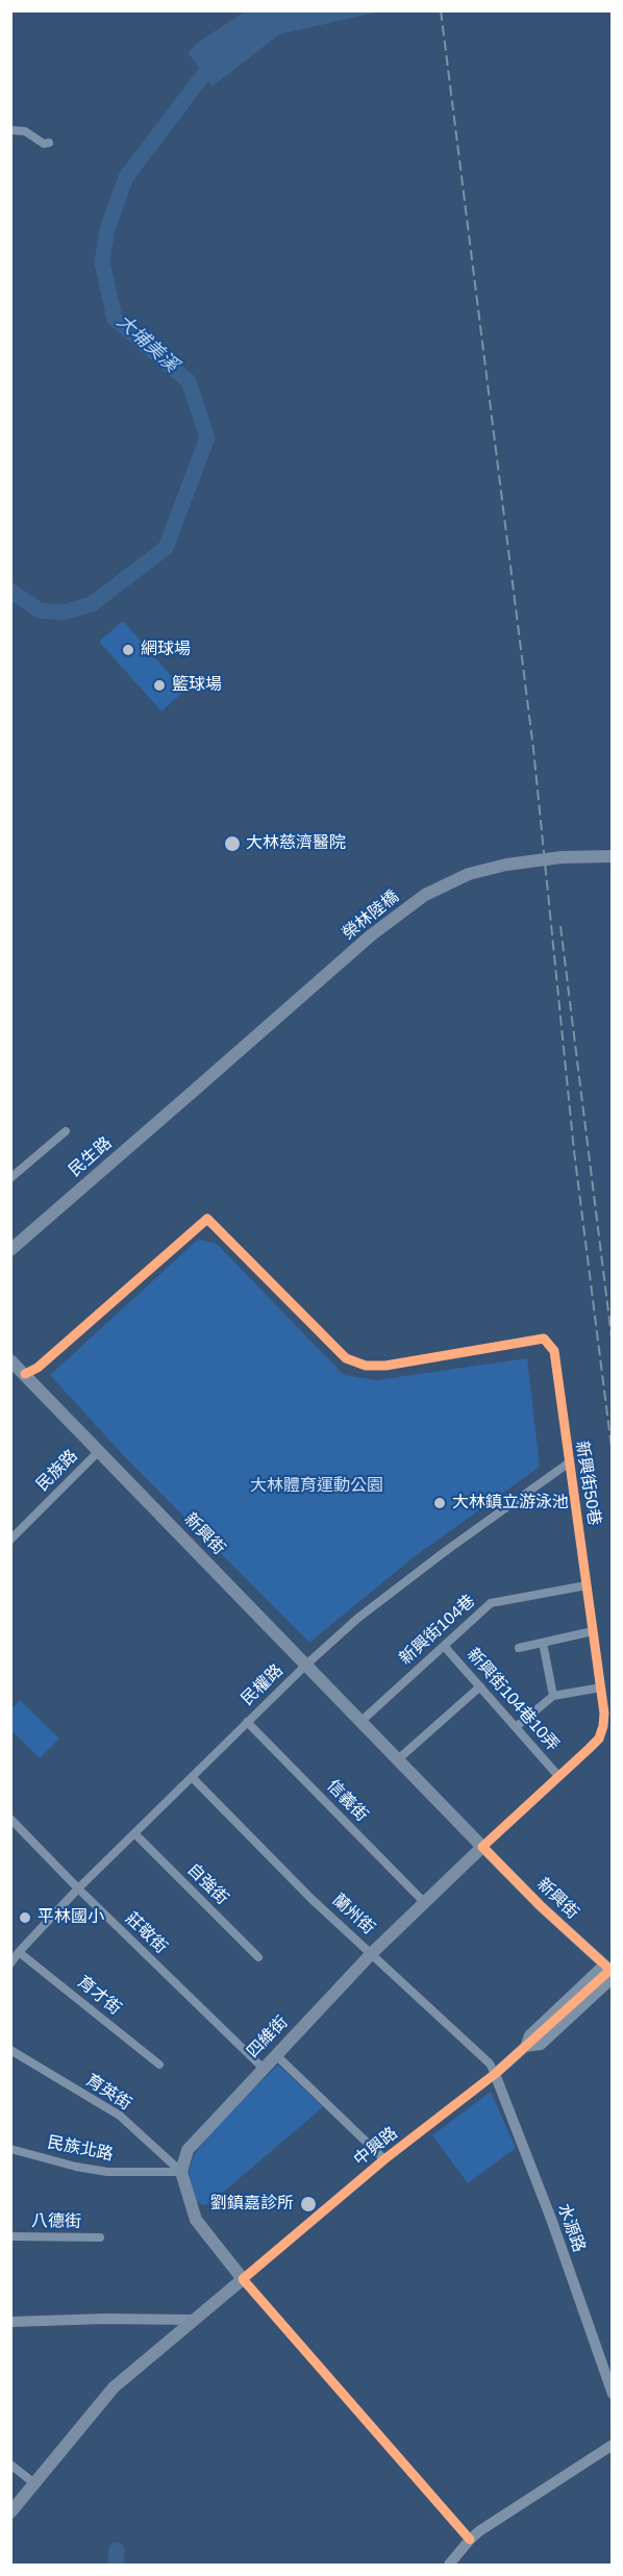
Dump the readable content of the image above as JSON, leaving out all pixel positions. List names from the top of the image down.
{
  "streets": {
    "main road": [
      "榮林陸橋",
      "民生路",
      "新興街",
      "四維街",
      "中興路"
    ],
    "street": [
      "民族路",
      "新興街50巷",
      "新興街104巷",
      "民權路",
      "新興街104巷10弄",
      "信義街",
      "自強街",
      "蘭州街",
      "莊敬街",
      "育才街",
      "育英街",
      "民族北路",
      "八德街",
      "水源路"
    ]
  },
  "crossings": [
    ["榮林陸橋", "民生路"],
    ["民族路", "新興街"],
    ["新興街50巷", "新興街"],
    ["新興街50巷", "新興街104巷"],
    ["新興街50巷", "民權路"],
    ["新興街50巷", "新興街104巷10弄"],
    ["新興街50巷", "四維街"],
    ["新興街", "新興街104巷"],
    ["新興街", "民權路"],
    ["新興街", "四維街"],
    ["新興街104巷", "新興街104巷10弄"],
    ["民權路", "信義街"],
    ["民權路", "自強街"],
    ["民權路", "蘭州街"],
    ["民權路", "莊敬街"],
    ["民權路", "育才街"],
    ["信義街", "四維街"],
    ["蘭州街", "四維街"],
    ["蘭州街", "中興路"],
    ["蘭州街", "水源路"],
    ["莊敬街", "四維街"],
    ["四維街", "育英街"],
    ["四維街", "民族北路"],
    ["育英街", "民族北路"],
    ["中興路", "水源路"]
  ],
  "water": ["大埔美溪"],
  "parks": ["大林體育運動公園"],
  "places": [
    "網球場",
    "籃球場",
    "大林慈濟醫院",
    "大林鎮立游泳池",
    "平林國小",
    "劉鎮嘉診所"
  ]
}
